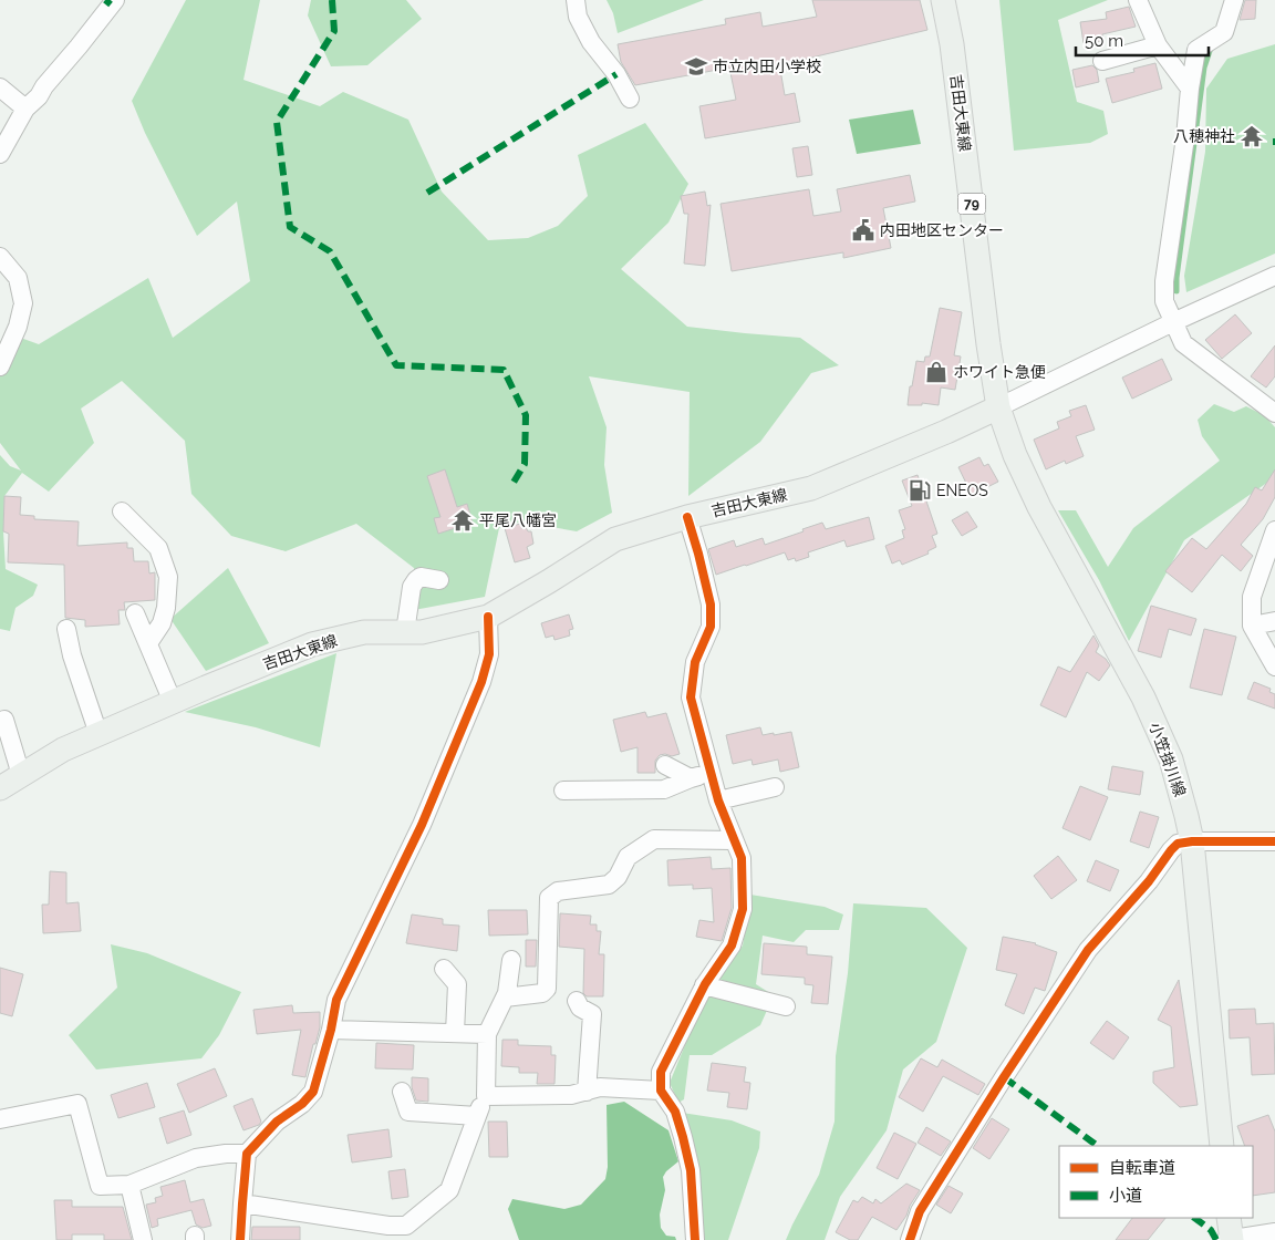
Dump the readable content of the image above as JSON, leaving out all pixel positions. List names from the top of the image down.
{
  "streets": {
    "main road": ["吉田大東線", "79", "小笠掛川線"]
  },
  "crossings": [
    ["吉田大東線", "小笠掛川線"]
  ],
  "places": {
    "school or university": ["市立内田小学校"],
    "temple": ["八穂神社", "平尾八幡宮"],
    "public building": ["内田地区センター"],
    "shop": ["ホワイト急便"],
    "fuel station": ["ENEOS"]
  },
  "legend": ["自転車道", "小道"],
  "scale_bar": "50 m"
}
